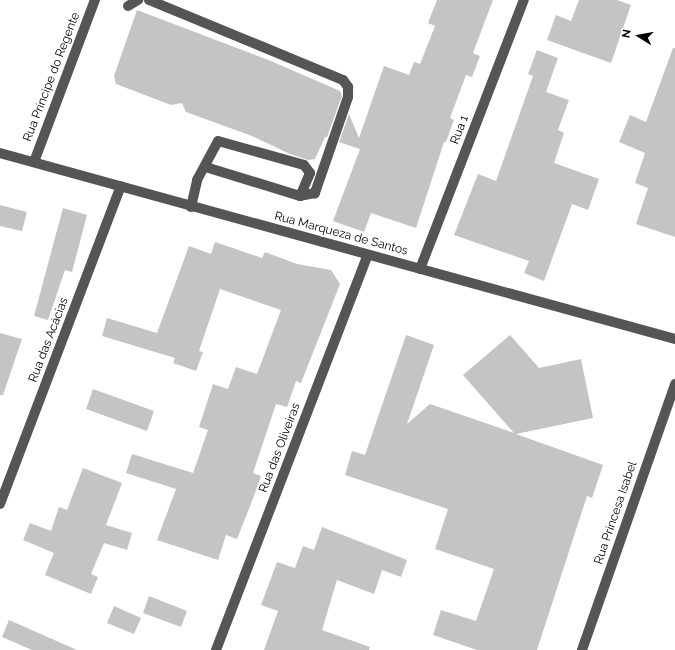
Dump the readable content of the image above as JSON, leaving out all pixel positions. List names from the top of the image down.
{
  "streets": {
    "street": [
      "Rua Príncipe do Regente",
      "Rua 1",
      "Rua Marqueza de Santos",
      "Rua das Acácias",
      "Rua das Oliveiras",
      "Rua Princesa Isabel"
    ]
  },
  "crossings": [
    ["Rua Príncipe do Regente", "Rua Marqueza de Santos"],
    ["Rua 1", "Rua Marqueza de Santos"],
    ["Rua Marqueza de Santos", "Rua das Acácias"],
    ["Rua Marqueza de Santos", "Rua das Oliveiras"]
  ],
  "north": "left"
}
